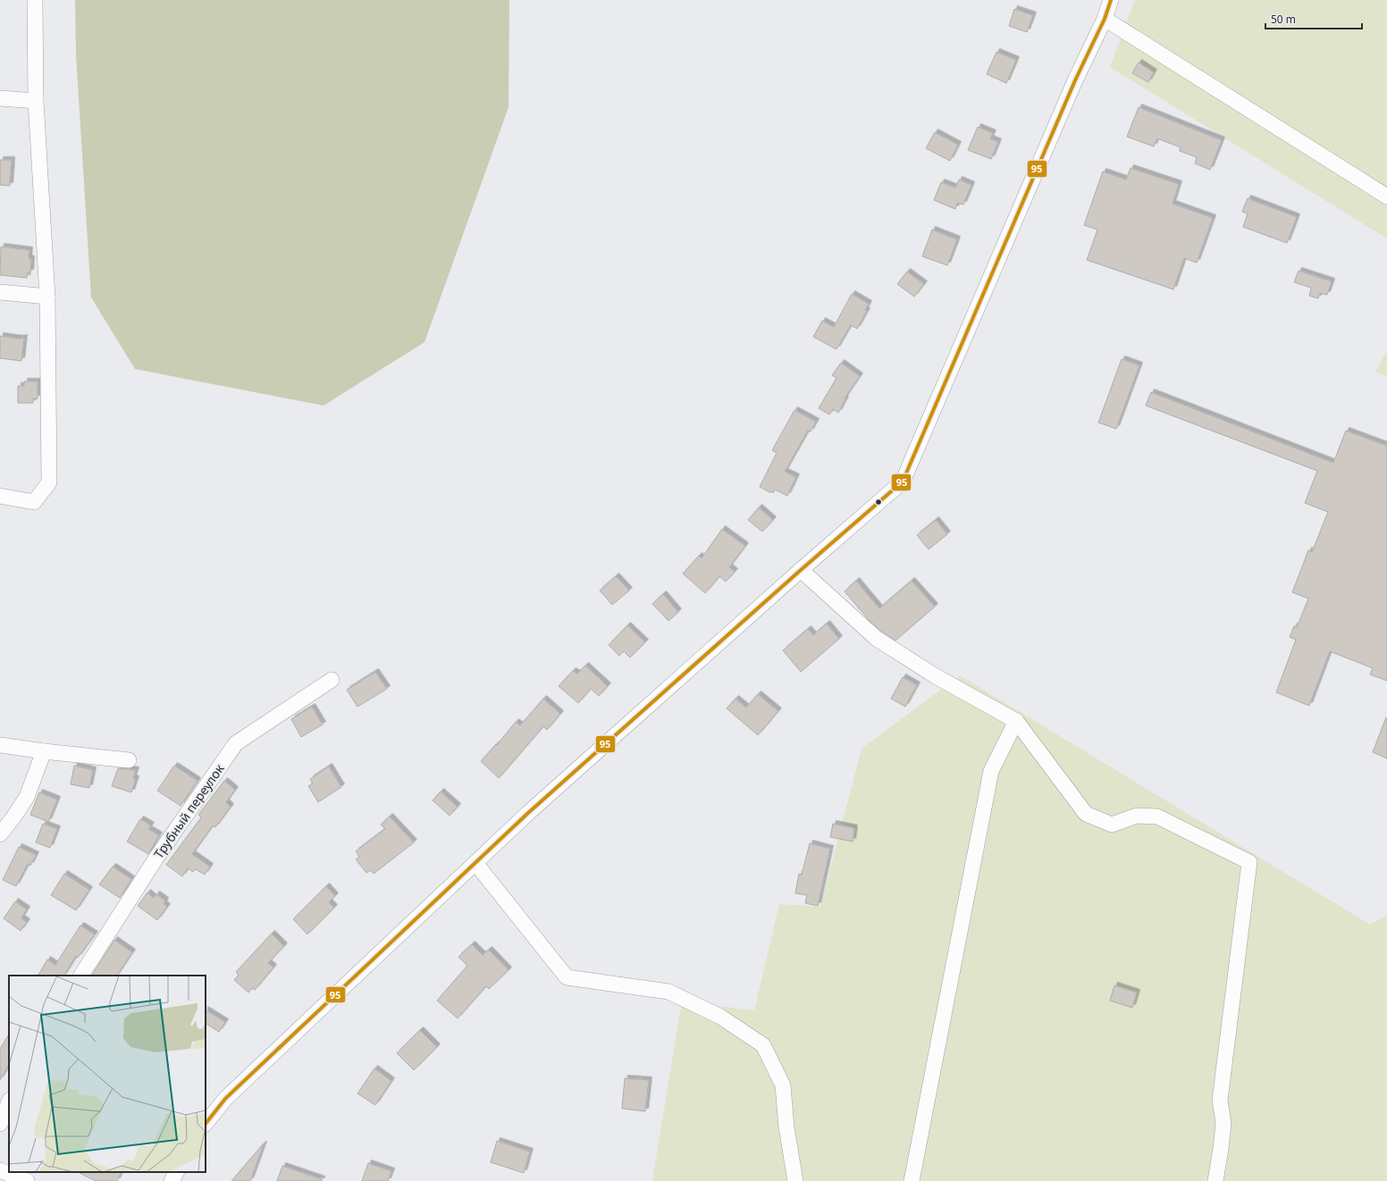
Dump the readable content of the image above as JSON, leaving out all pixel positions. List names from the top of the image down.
{
  "streets": {
    "street": ["Трубный переулок"]
  },
  "lines": ["transit line 95"],
  "scale_bar": "50 m"
}
